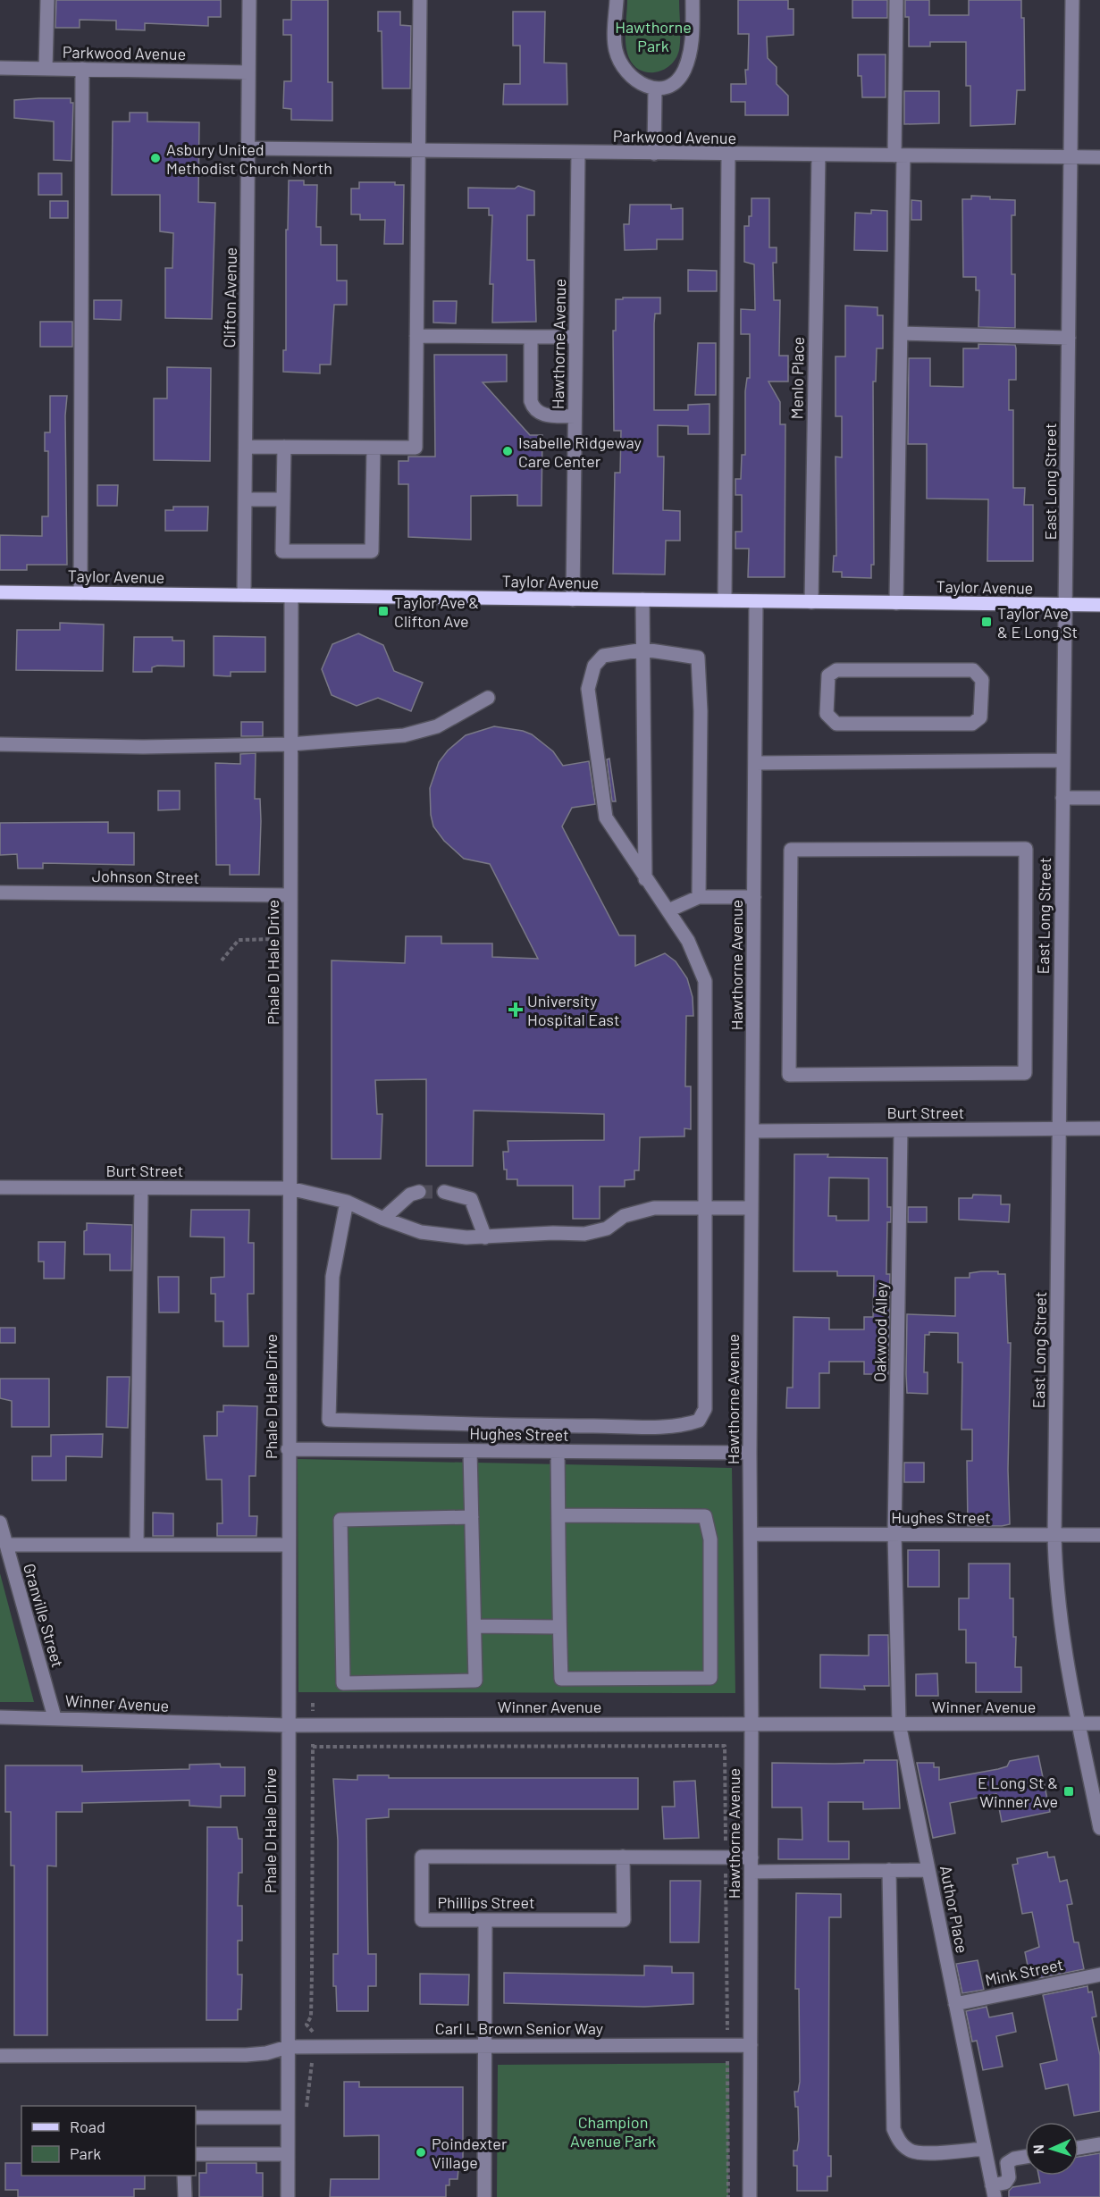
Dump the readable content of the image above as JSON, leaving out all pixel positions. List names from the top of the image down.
{
  "streets": {
    "main road": ["Taylor Avenue"],
    "street": [
      "Parkwood Avenue",
      "Clifton Avenue",
      "Hawthorne Avenue",
      "Menlo Place",
      "East Long Street",
      "Johnson Street",
      "Phale D Hale Drive",
      "Burt Street",
      "Oakwood Alley",
      "Hughes Street",
      "Granville Street",
      "Winner Avenue",
      "Phillips Street",
      "Author Place",
      "Mink Street",
      "Carl L Brown Senior Way"
    ]
  },
  "crossings": [
    ["Parkwood Avenue", "Clifton Avenue"],
    ["Parkwood Avenue", "Hawthorne Avenue"],
    ["Parkwood Avenue", "Menlo Place"],
    ["Parkwood Avenue", "East Long Street"],
    ["Clifton Avenue", "Taylor Avenue"],
    ["Hawthorne Avenue", "Taylor Avenue"],
    ["Hawthorne Avenue", "Burt Street"],
    ["Hawthorne Avenue", "Hughes Street"],
    ["Hawthorne Avenue", "Winner Avenue"],
    ["Hawthorne Avenue", "Phillips Street"],
    ["Hawthorne Avenue", "Carl L Brown Senior Way"],
    ["Menlo Place", "Taylor Avenue"],
    ["East Long Street", "Taylor Avenue"],
    ["East Long Street", "Burt Street"],
    ["East Long Street", "Hughes Street"],
    ["East Long Street", "Winner Avenue"],
    ["Taylor Avenue", "Phale D Hale Drive"],
    ["Johnson Street", "Phale D Hale Drive"],
    ["Phale D Hale Drive", "Burt Street"],
    ["Phale D Hale Drive", "Hughes Street"],
    ["Phale D Hale Drive", "Winner Avenue"],
    ["Phale D Hale Drive", "Carl L Brown Senior Way"],
    ["Burt Street", "Oakwood Alley"],
    ["Oakwood Alley", "Hughes Street"],
    ["Oakwood Alley", "Winner Avenue"],
    ["Oakwood Alley", "Author Place"],
    ["Granville Street", "Winner Avenue"],
    ["Winner Avenue", "Author Place"],
    ["Author Place", "Mink Street"]
  ],
  "parks": ["Hawthorne Park", "Champion Avenue Park"],
  "places": {
    "other": ["Asbury United Methodist Church North", "Isabelle Ridgeway Care Center", "Poindexter Village"],
    "transit": ["Taylor Ave & Clifton Ave", "Taylor Ave & E Long St", "E Long St & Winner Ave"],
    "health": ["University Hospital East"]
  },
  "legend": ["Road", "Park"],
  "north": "left"
}
